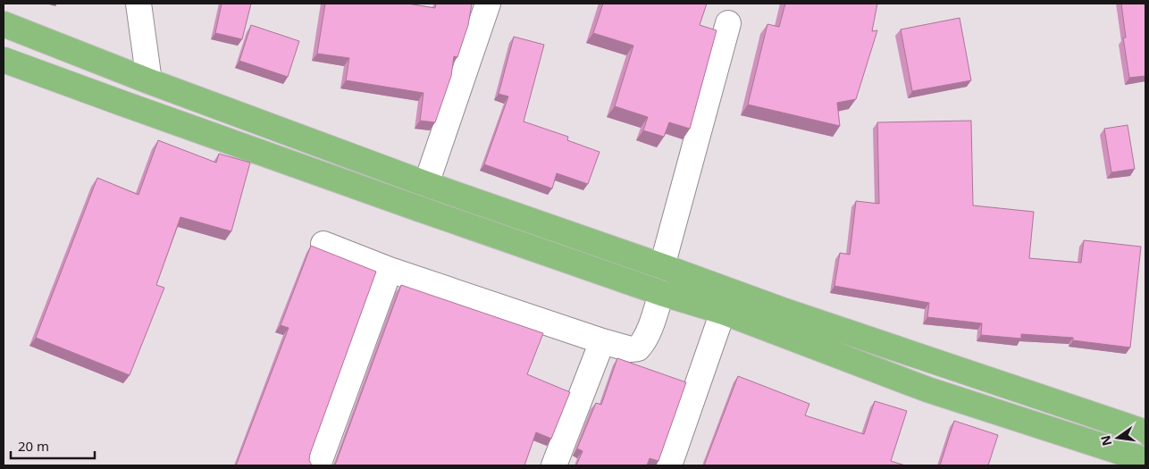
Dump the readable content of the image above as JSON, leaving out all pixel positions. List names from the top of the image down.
{
  "scale_bar": "20 m",
  "north": "left"
}
